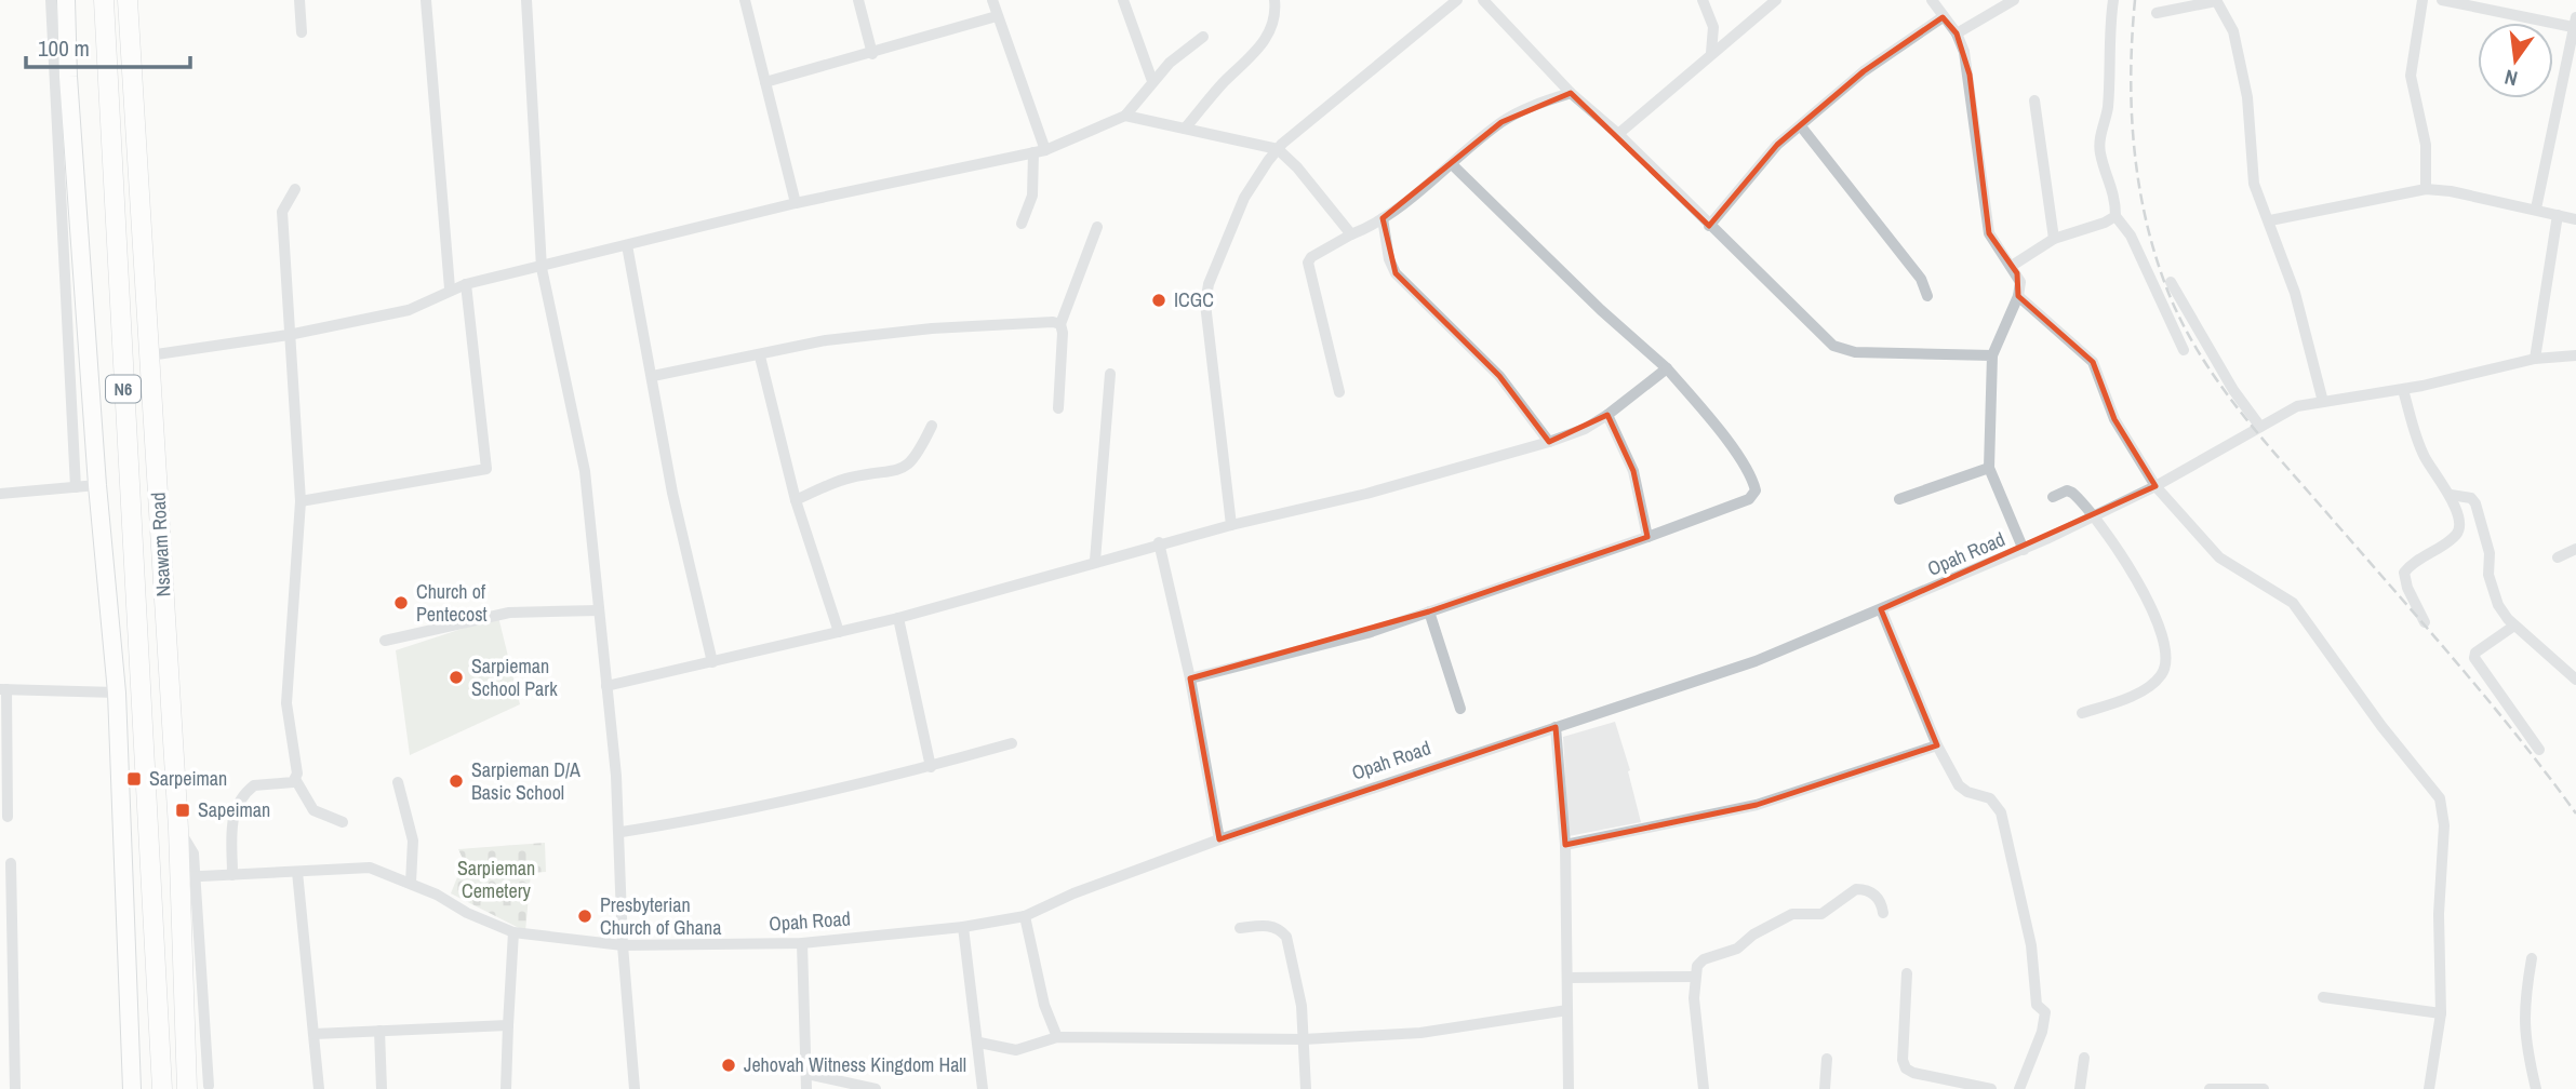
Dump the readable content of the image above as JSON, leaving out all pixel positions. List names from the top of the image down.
{
  "streets": {
    "highway": ["N6", "Nsawam Road"],
    "street": ["Opah Road"]
  },
  "crossings": [
    ["Nsawam Road", "Opah Road"]
  ],
  "parks": ["Sarpieman Cemetery"],
  "places": {
    "other": [
      "ICGC",
      "Church of Pentecost",
      "Sarpieman School Park",
      "Sarpieman D/A Basic School",
      "Presbyterian Church of Ghana",
      "Jehovah Witness Kingdom Hall"
    ],
    "transit": ["Sarpeiman", "Sapeiman"]
  },
  "scale_bar": "100 m",
  "north": "bottom"
}
